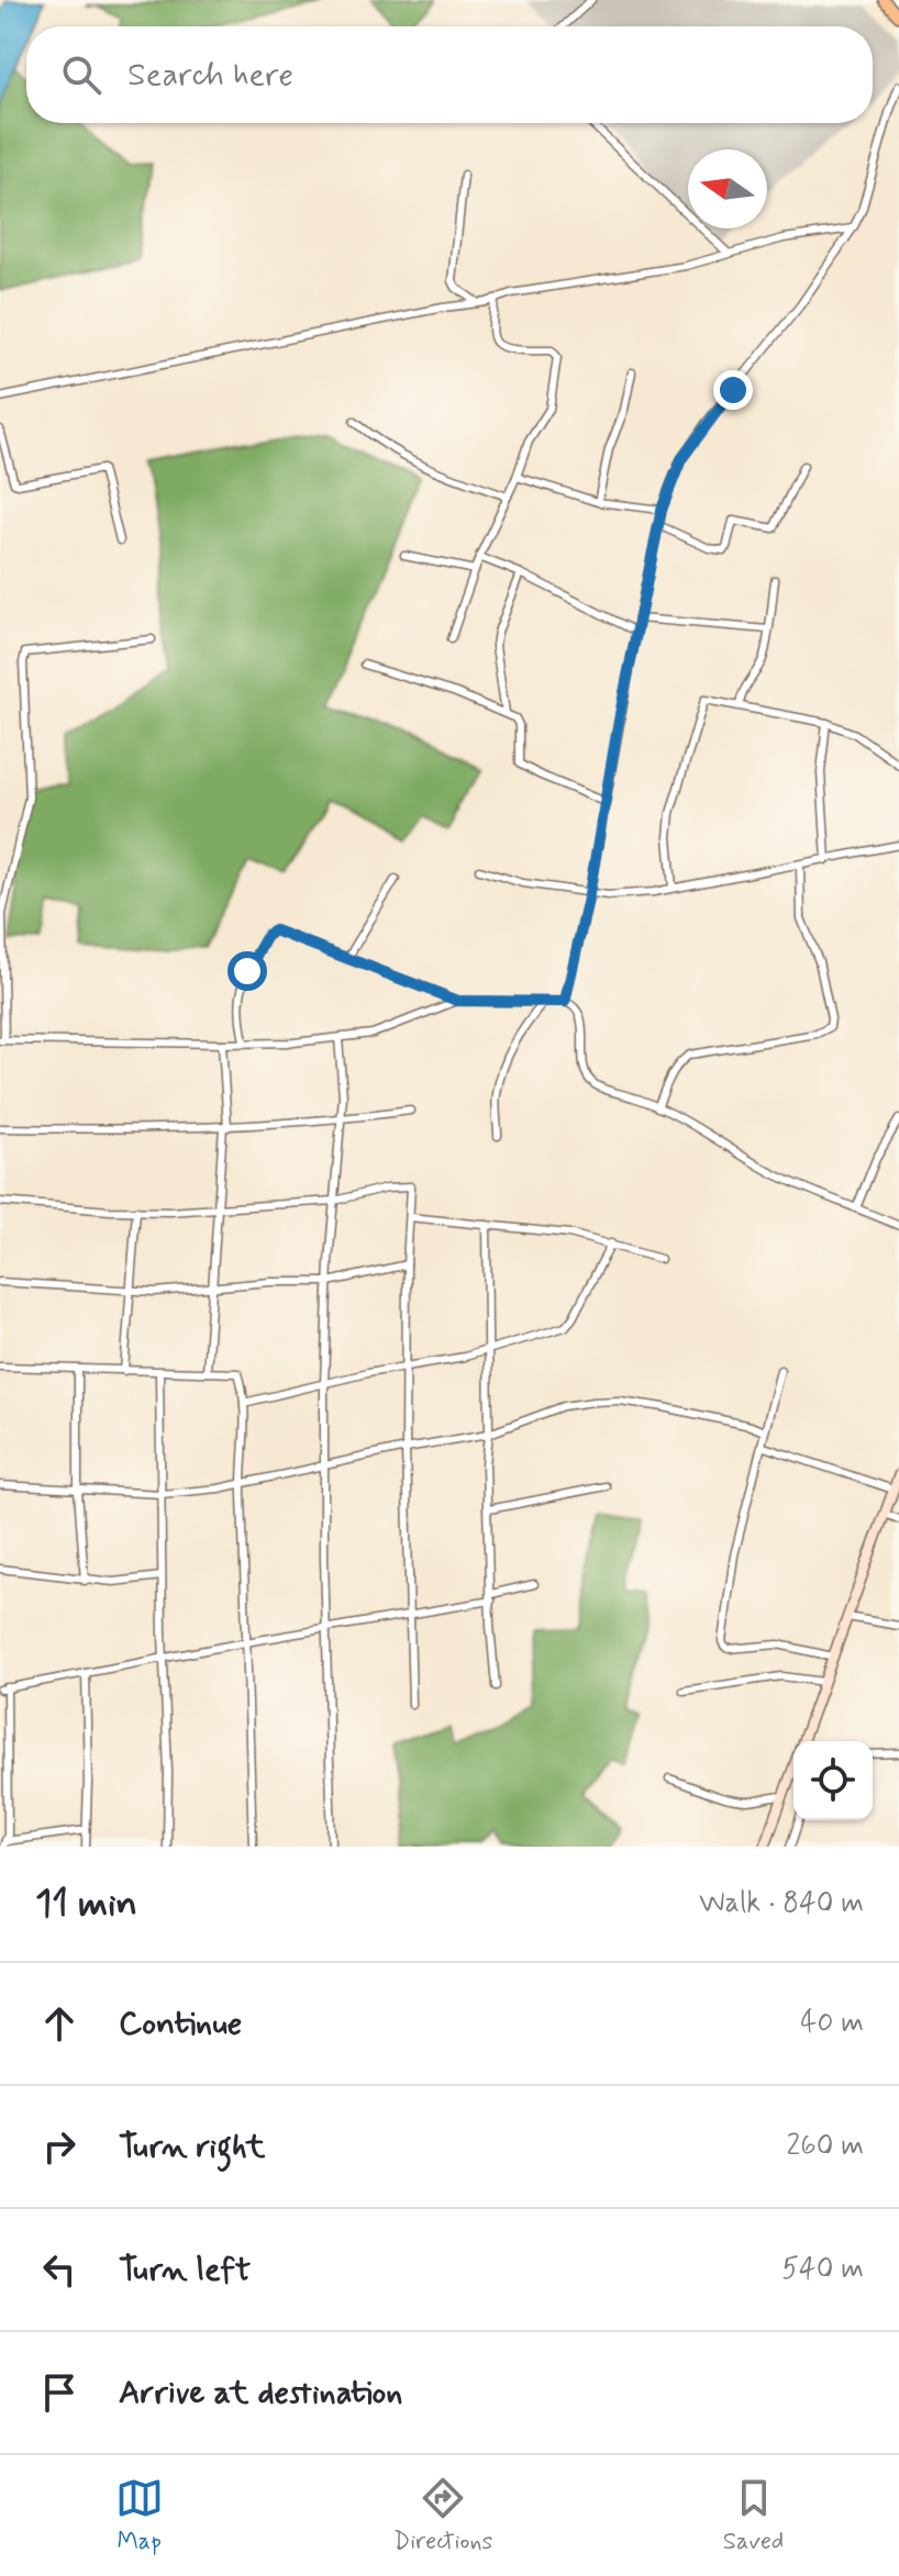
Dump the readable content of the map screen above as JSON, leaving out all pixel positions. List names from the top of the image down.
{
  "north": "left",
  "page": {
    "search": "Search here",
    "heading": ["11 min", "Walk · 840 m"],
    "list": [
      ["Continue", "40 m"],
      ["Turn right", "260 m"],
      ["Turn left", "540 m"],
      "Arrive at destination"
    ],
    "nav": ["Map", "Directions", "Saved"]
  }
}
